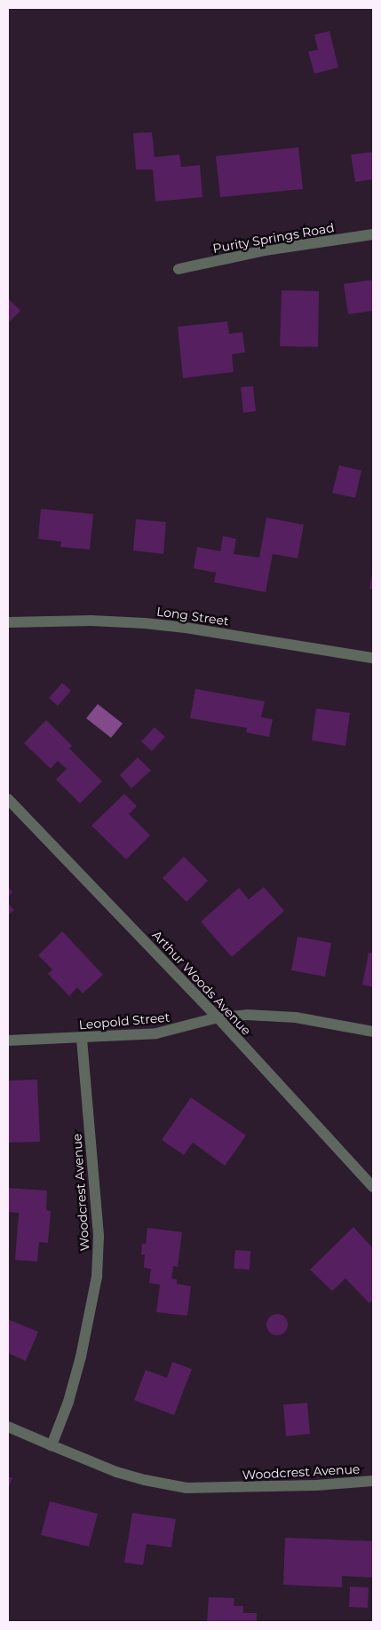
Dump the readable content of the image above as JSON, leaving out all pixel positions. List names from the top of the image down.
{
  "streets": {
    "street": [
      "Purity Springs Road",
      "Long Street",
      "Arthur Woods Avenue",
      "Leopold Street",
      "Woodcrest Avenue"
    ]
  },
  "crossings": [
    ["Arthur Woods Avenue", "Leopold Street"],
    ["Leopold Street", "Woodcrest Avenue"]
  ]
}
